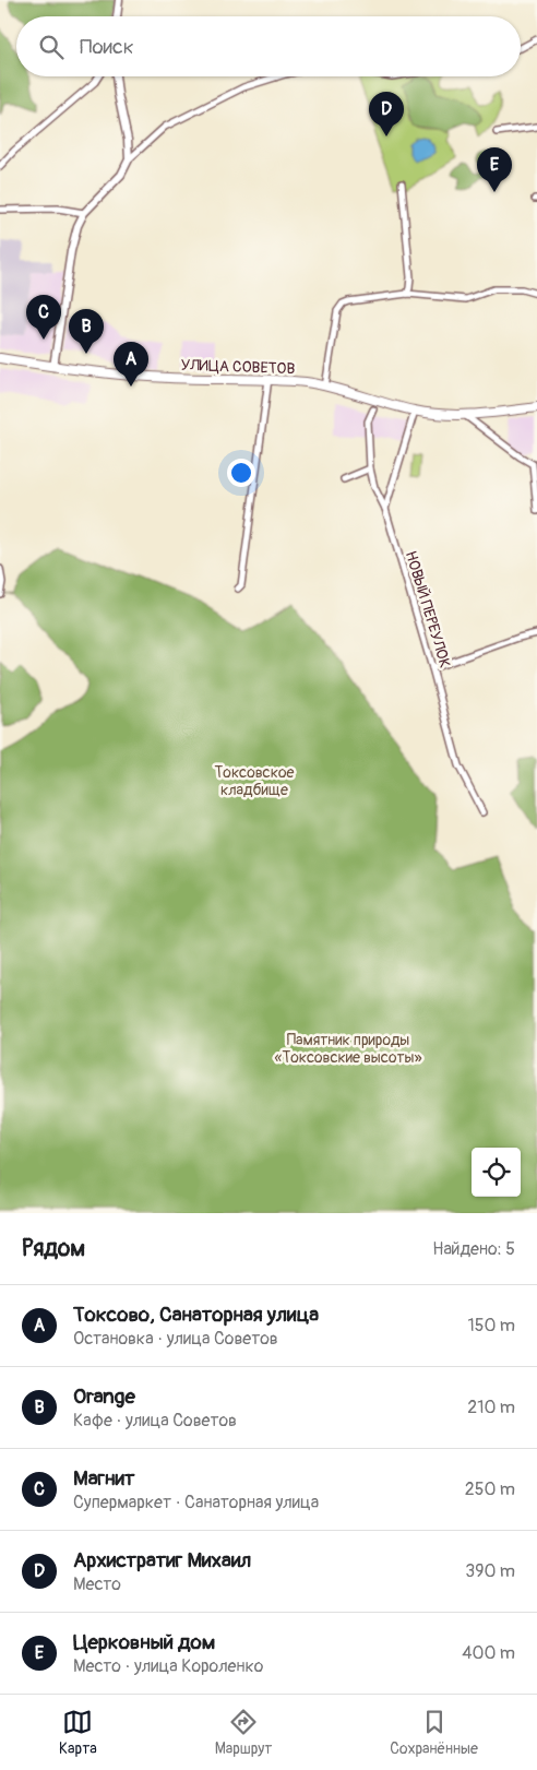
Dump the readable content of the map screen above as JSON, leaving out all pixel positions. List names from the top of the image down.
{
  "streets": {
    "main road": ["УЛИЦА СОВЕТОВ"],
    "street": ["НОВЫЙ ПЕРЕУЛОК"]
  },
  "parks": ["Токсовское кладбище", "Памятник природы «Токсовские высоты»"],
  "page": {
    "search": "Поиск",
    "pins": [
      "D",
      "E",
      "C",
      "B",
      "A"
    ],
    "heading": ["Рядом", "Найдено: 5"],
    "list": [
      {
        "mark": "A",
        "name": "Токсово, Санаторная улица",
        "note": "Остановка · улица Советов",
        "value": "150 m"
      },
      {
        "mark": "B",
        "name": "Orange",
        "note": "Кафе · улица Советов",
        "value": "210 m"
      },
      {
        "mark": "C",
        "name": "Магнит",
        "note": "Супермаркет · Санаторная улица",
        "value": "250 m"
      },
      {
        "mark": "D",
        "name": "Архистратиг Михаил",
        "note": "Место",
        "value": "390 m"
      },
      {
        "mark": "E",
        "name": "Церковный дом",
        "note": "Место · улица Короленко",
        "value": "400 m"
      }
    ],
    "nav": ["Карта", "Маршрут", "Сохранённые"]
  }
}
